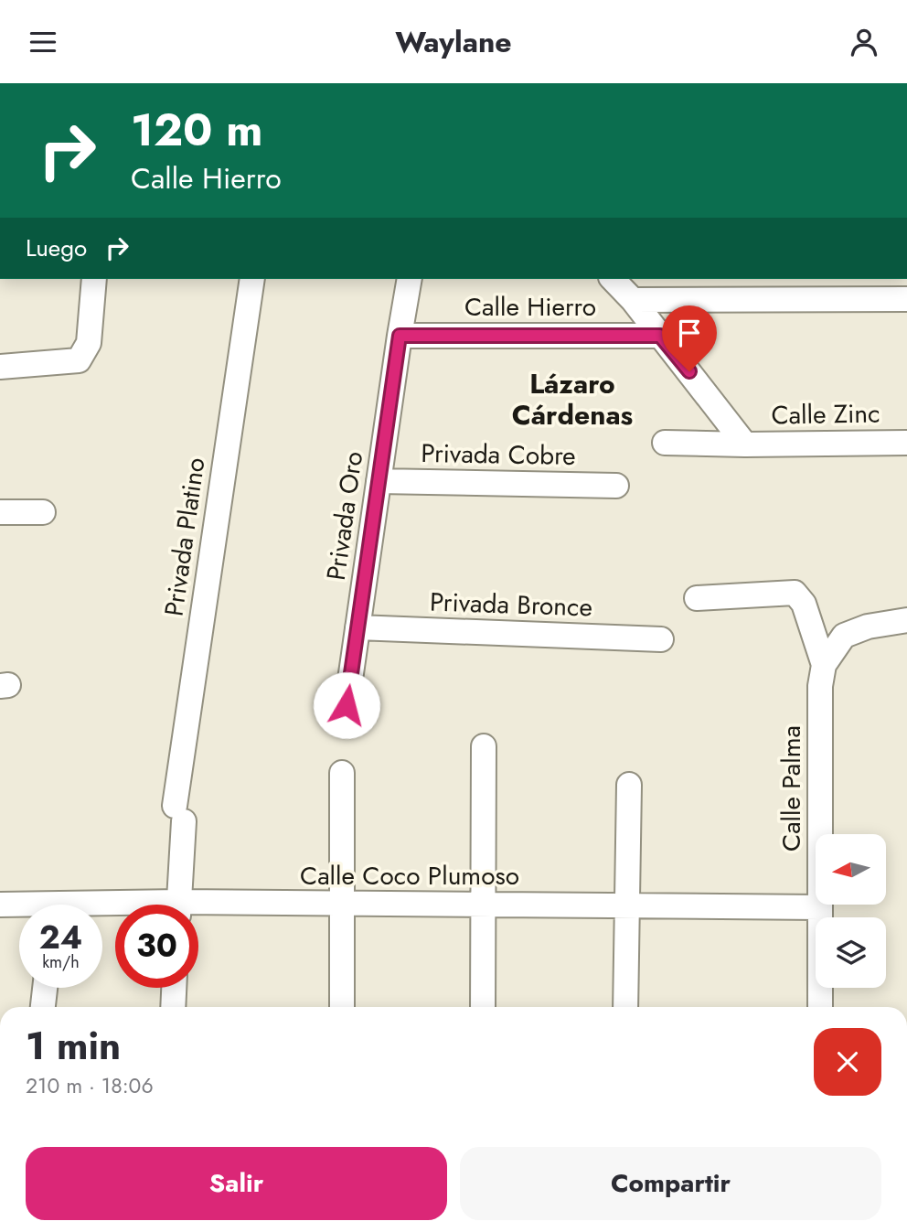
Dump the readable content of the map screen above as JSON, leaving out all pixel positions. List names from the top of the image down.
{
  "streets": {
    "street": [
      "Calle Hierro",
      "Calle Zinc",
      "Privada Cobre",
      "Privada Oro",
      "Privada Platino",
      "Privada Bronce",
      "Calle Palma",
      "Calle Coco Plumoso"
    ]
  },
  "crossings": [
    ["Calle Hierro", "Privada Oro"],
    ["Privada Cobre", "Privada Oro"],
    ["Privada Oro", "Privada Bronce"],
    ["Calle Palma", "Calle Coco Plumoso"]
  ],
  "districts": ["Lázaro Cárdenas"],
  "north": "left",
  "page": {
    "header": "Waylane",
    "turn": ["120 m", "Calle Hierro"],
    "then": "Luego",
    "speed": "24 km/h",
    "limit": "30",
    "heading": ["1 min", "210 m · 18:06"],
    "buttons": ["Salir", "Compartir"]
  }
}
